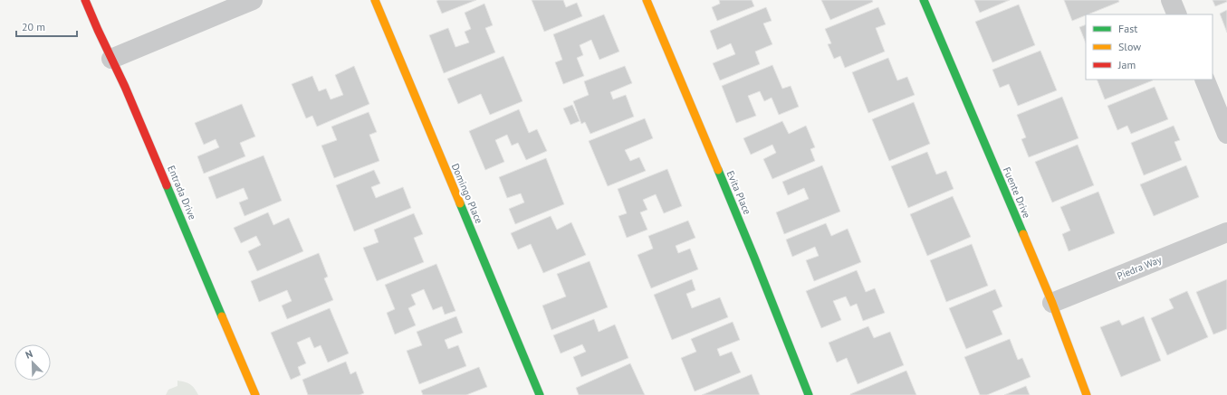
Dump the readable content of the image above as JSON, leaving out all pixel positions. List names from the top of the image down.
{
  "streets": {
    "street": [
      "Entrada Drive",
      "Evita Place",
      "Fuente Drive",
      "Domingo Place",
      "Piedra Way"
    ]
  },
  "crossings": [
    ["Fuente Drive", "Piedra Way"]
  ],
  "legend": ["Fast", "Slow", "Jam"],
  "scale_bar": "20 m",
  "north": "top left"
}
